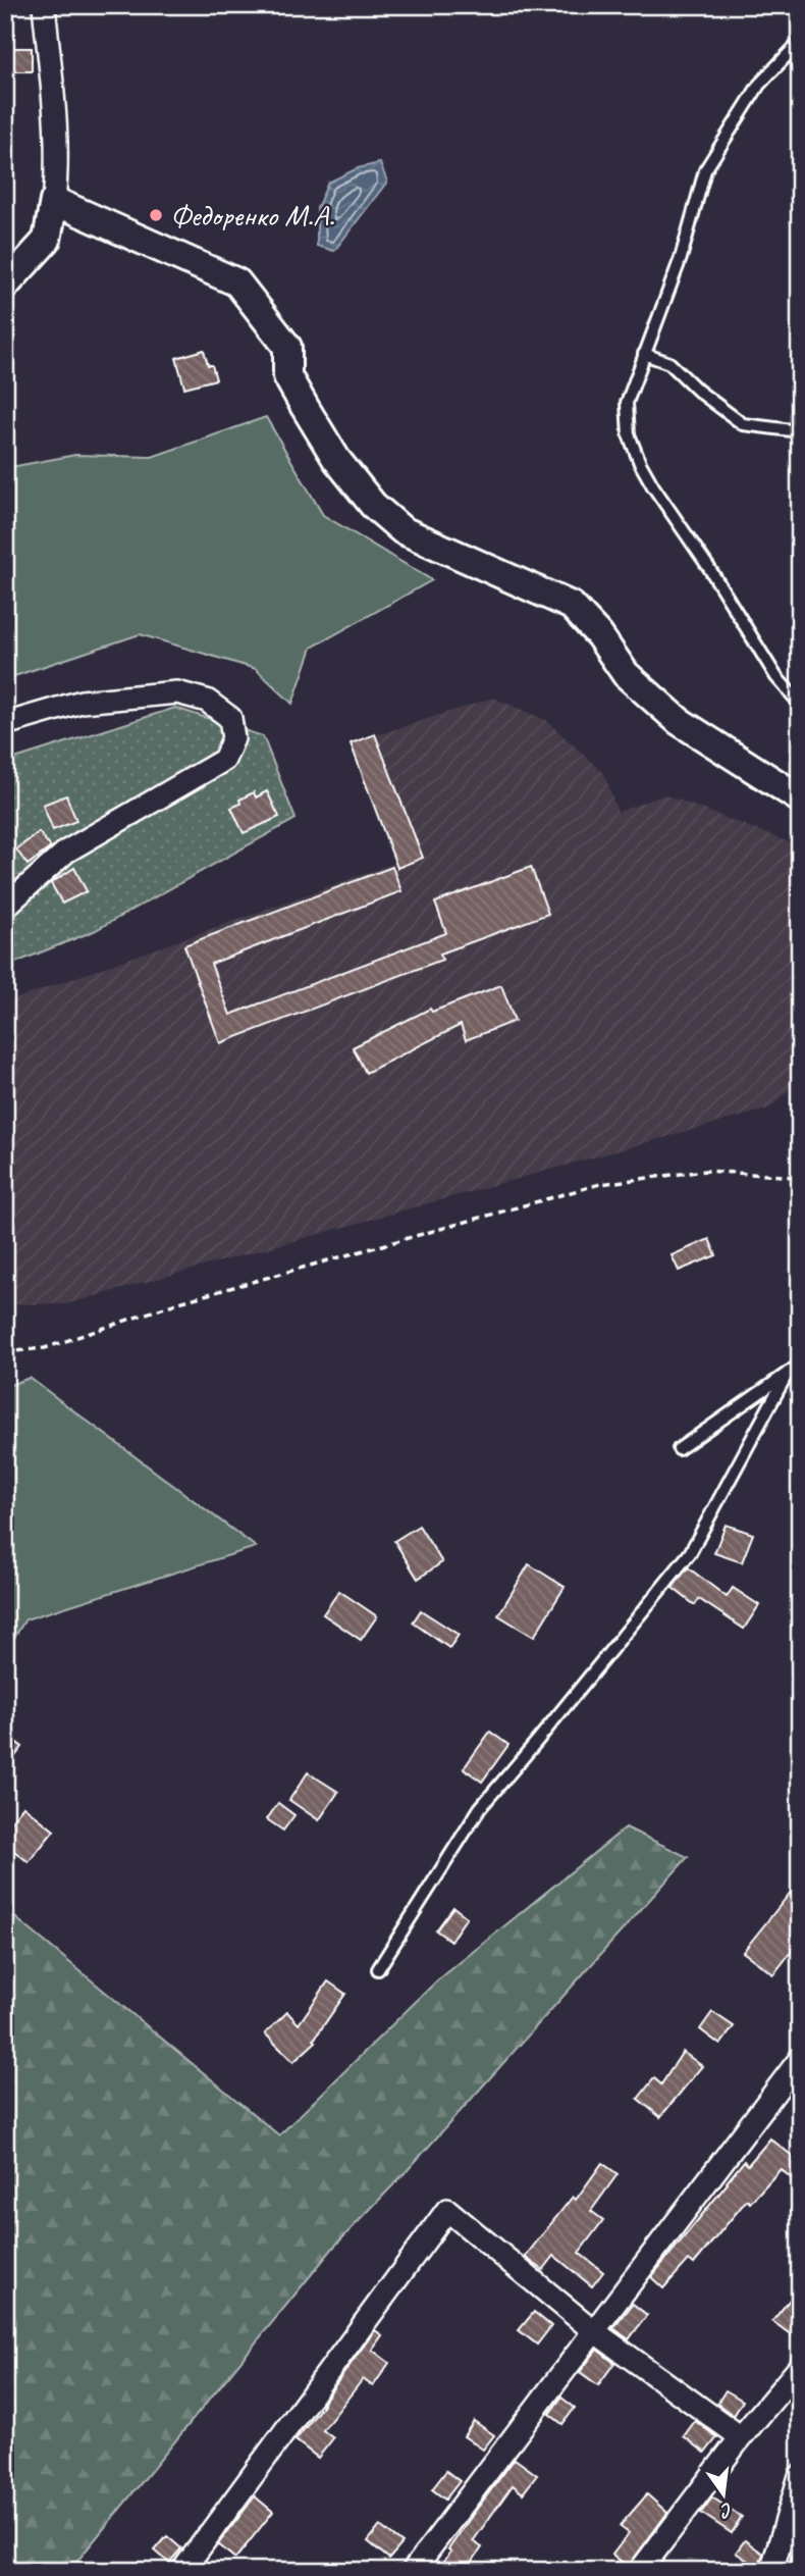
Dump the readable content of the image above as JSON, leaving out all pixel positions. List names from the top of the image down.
{
  "places": ["Федоренко М.А."],
  "north": "bottom"
}
